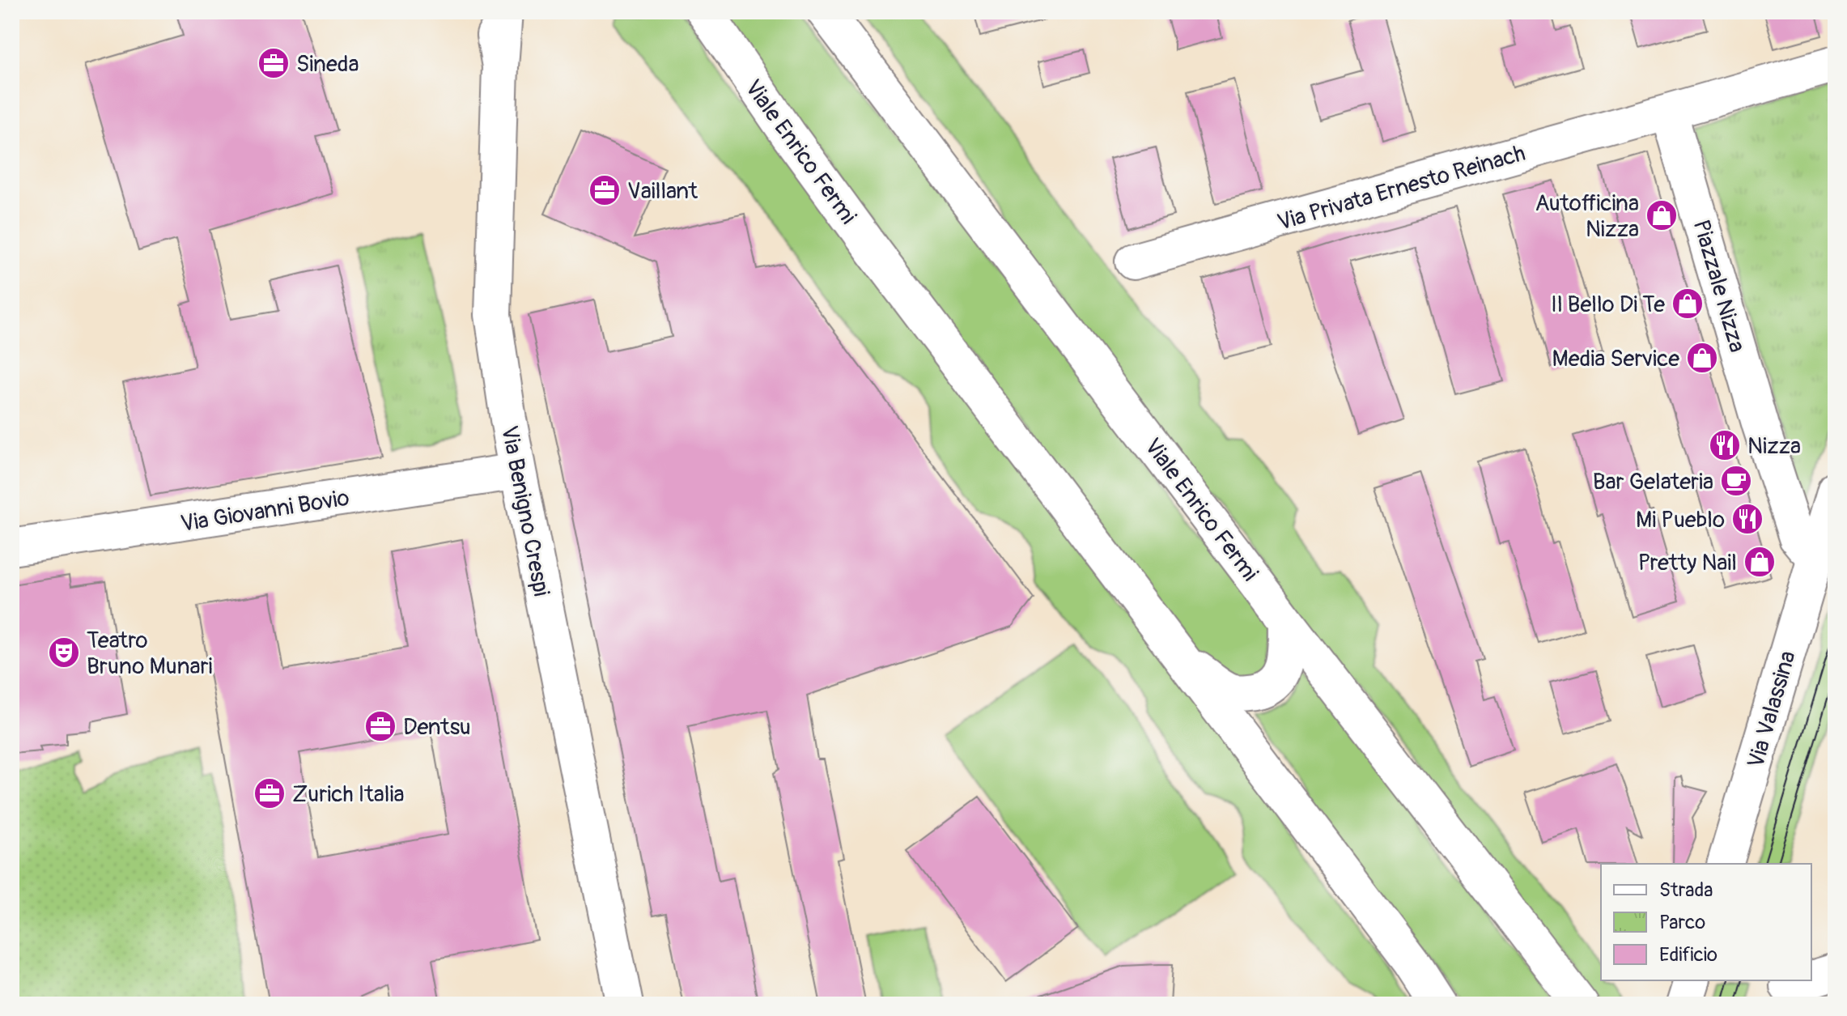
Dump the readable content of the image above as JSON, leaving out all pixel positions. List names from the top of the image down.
{
  "streets": {
    "main road": [
      "Viale Enrico Fermi",
      "Via Privata Ernesto Reinach",
      "Piazzale Nizza",
      "Via Giovanni Bovio",
      "Via Benigno Crespi",
      "Via Valassina"
    ]
  },
  "crossings": [
    ["Via Privata Ernesto Reinach", "Piazzale Nizza"],
    ["Piazzale Nizza", "Via Valassina"],
    ["Via Giovanni Bovio", "Via Benigno Crespi"]
  ],
  "places": {
    "office": [
      "Sineda",
      "Vaillant",
      "Dentsu",
      "Zurich Italia"
    ],
    "shop": [
      "Autofficina Nizza",
      "Il Bello Di Te",
      "Media Service",
      "Pretty Nail"
    ],
    "restaurant": ["Nizza", "Mi Pueblo"],
    "cafe": ["Bar Gelateria"],
    "theatre": ["Teatro Bruno Munari"]
  },
  "legend": ["Strada", "Parco", "Edificio"]
}
